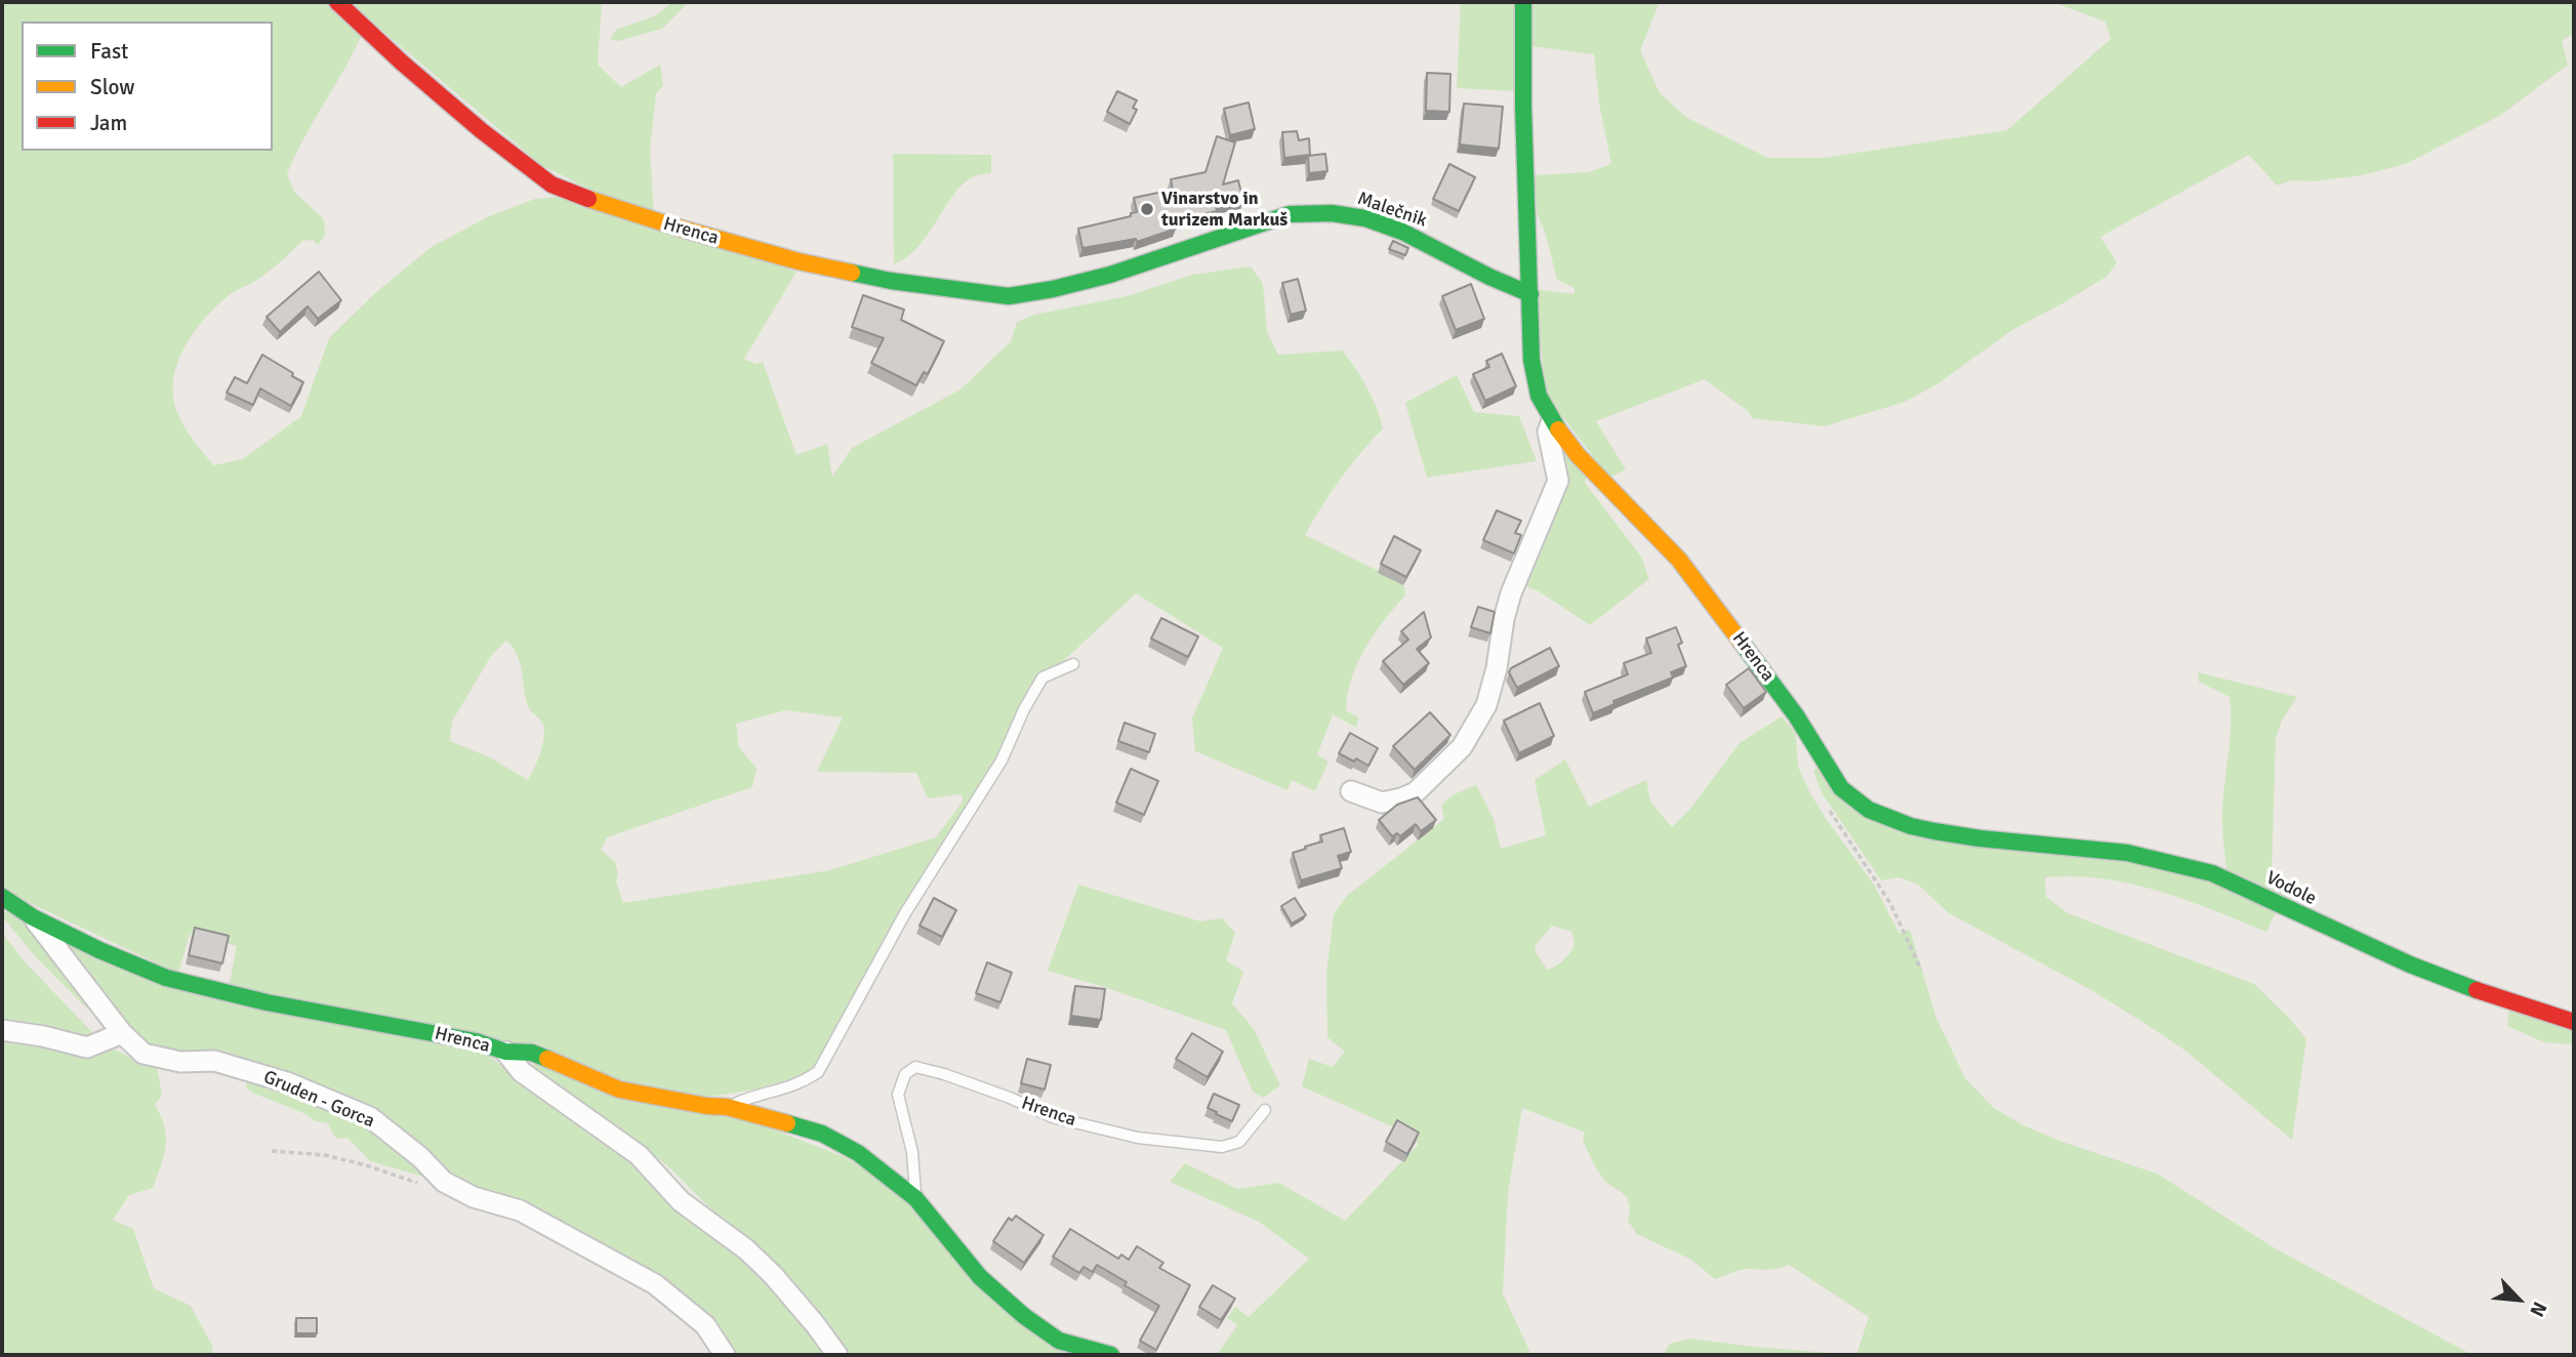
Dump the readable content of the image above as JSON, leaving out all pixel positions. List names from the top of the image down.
{
  "streets": {
    "street": [
      "Malečnik",
      "Hrenca",
      "Vodole",
      "Gruden - Gorca"
    ]
  },
  "crossings": [
    ["Malečnik", "Hrenca"],
    ["Hrenca", "Vodole"],
    ["Hrenca", "Gruden - Gorca"]
  ],
  "places": ["Vinarstvo in turizem Markuš"],
  "legend": ["Fast", "Slow", "Jam"],
  "north": "bottom right"
}
